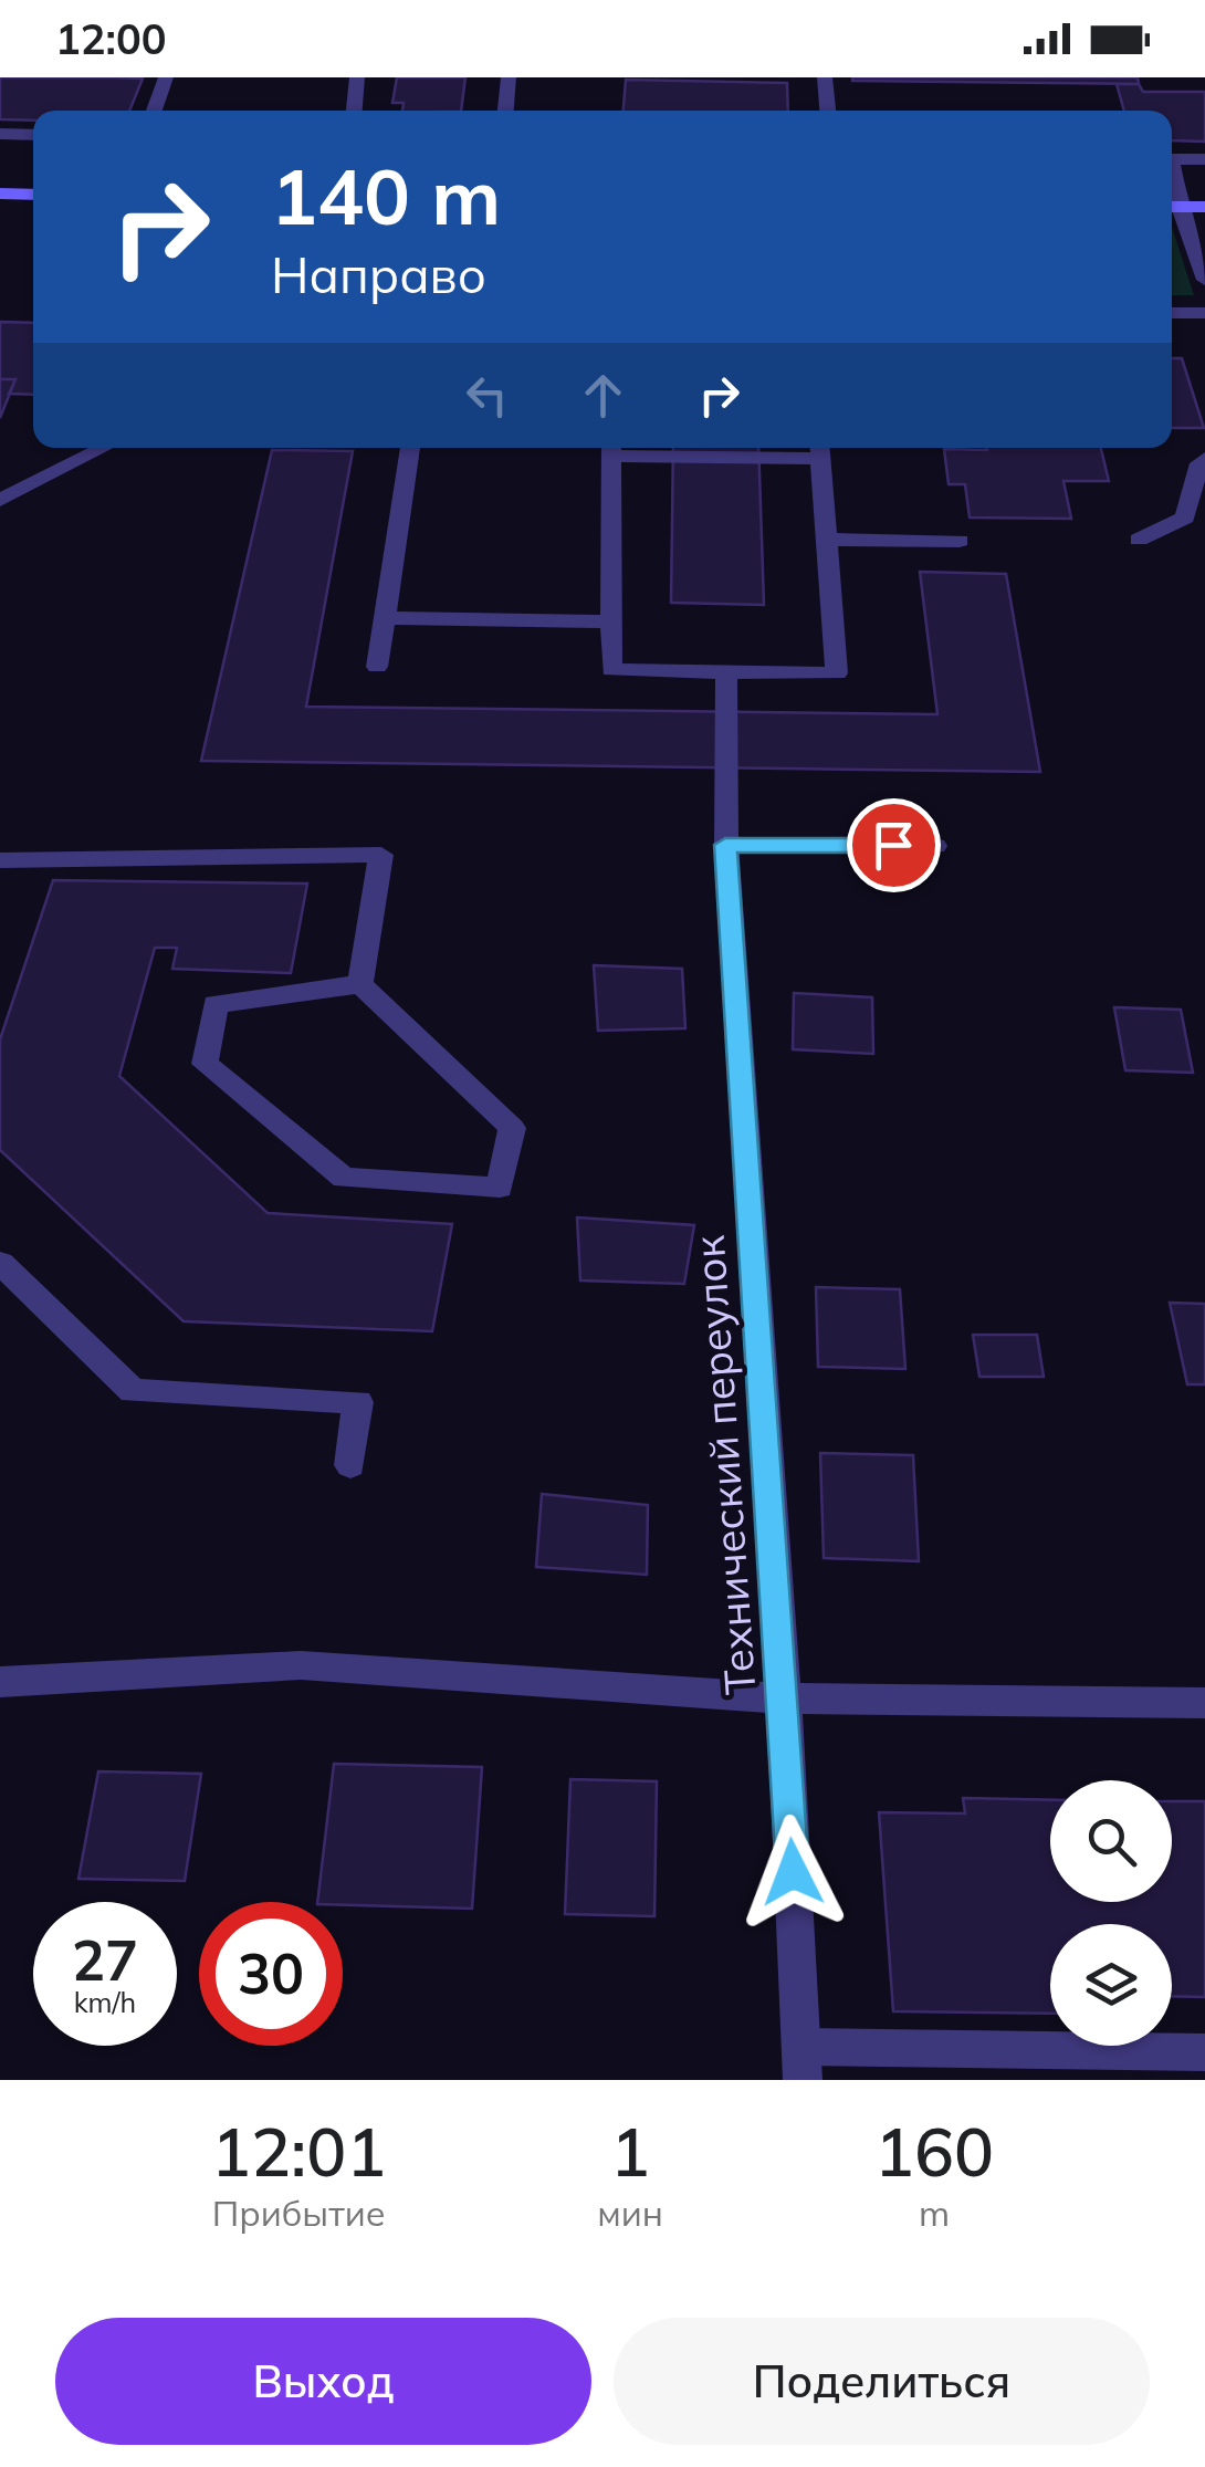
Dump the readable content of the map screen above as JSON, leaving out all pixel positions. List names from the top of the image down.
{
  "streets": {
    "street": ["Технический переулок"]
  },
  "page": {
    "status": "12:00",
    "turn": ["140 m", "Направо"],
    "speed": "27 km/h",
    "limit": "30",
    "eta": [
      "12:01",
      "Прибытие",
      "1",
      "мин",
      "160",
      "m"
    ],
    "buttons": ["Выход", "Поделиться"]
  }
}
